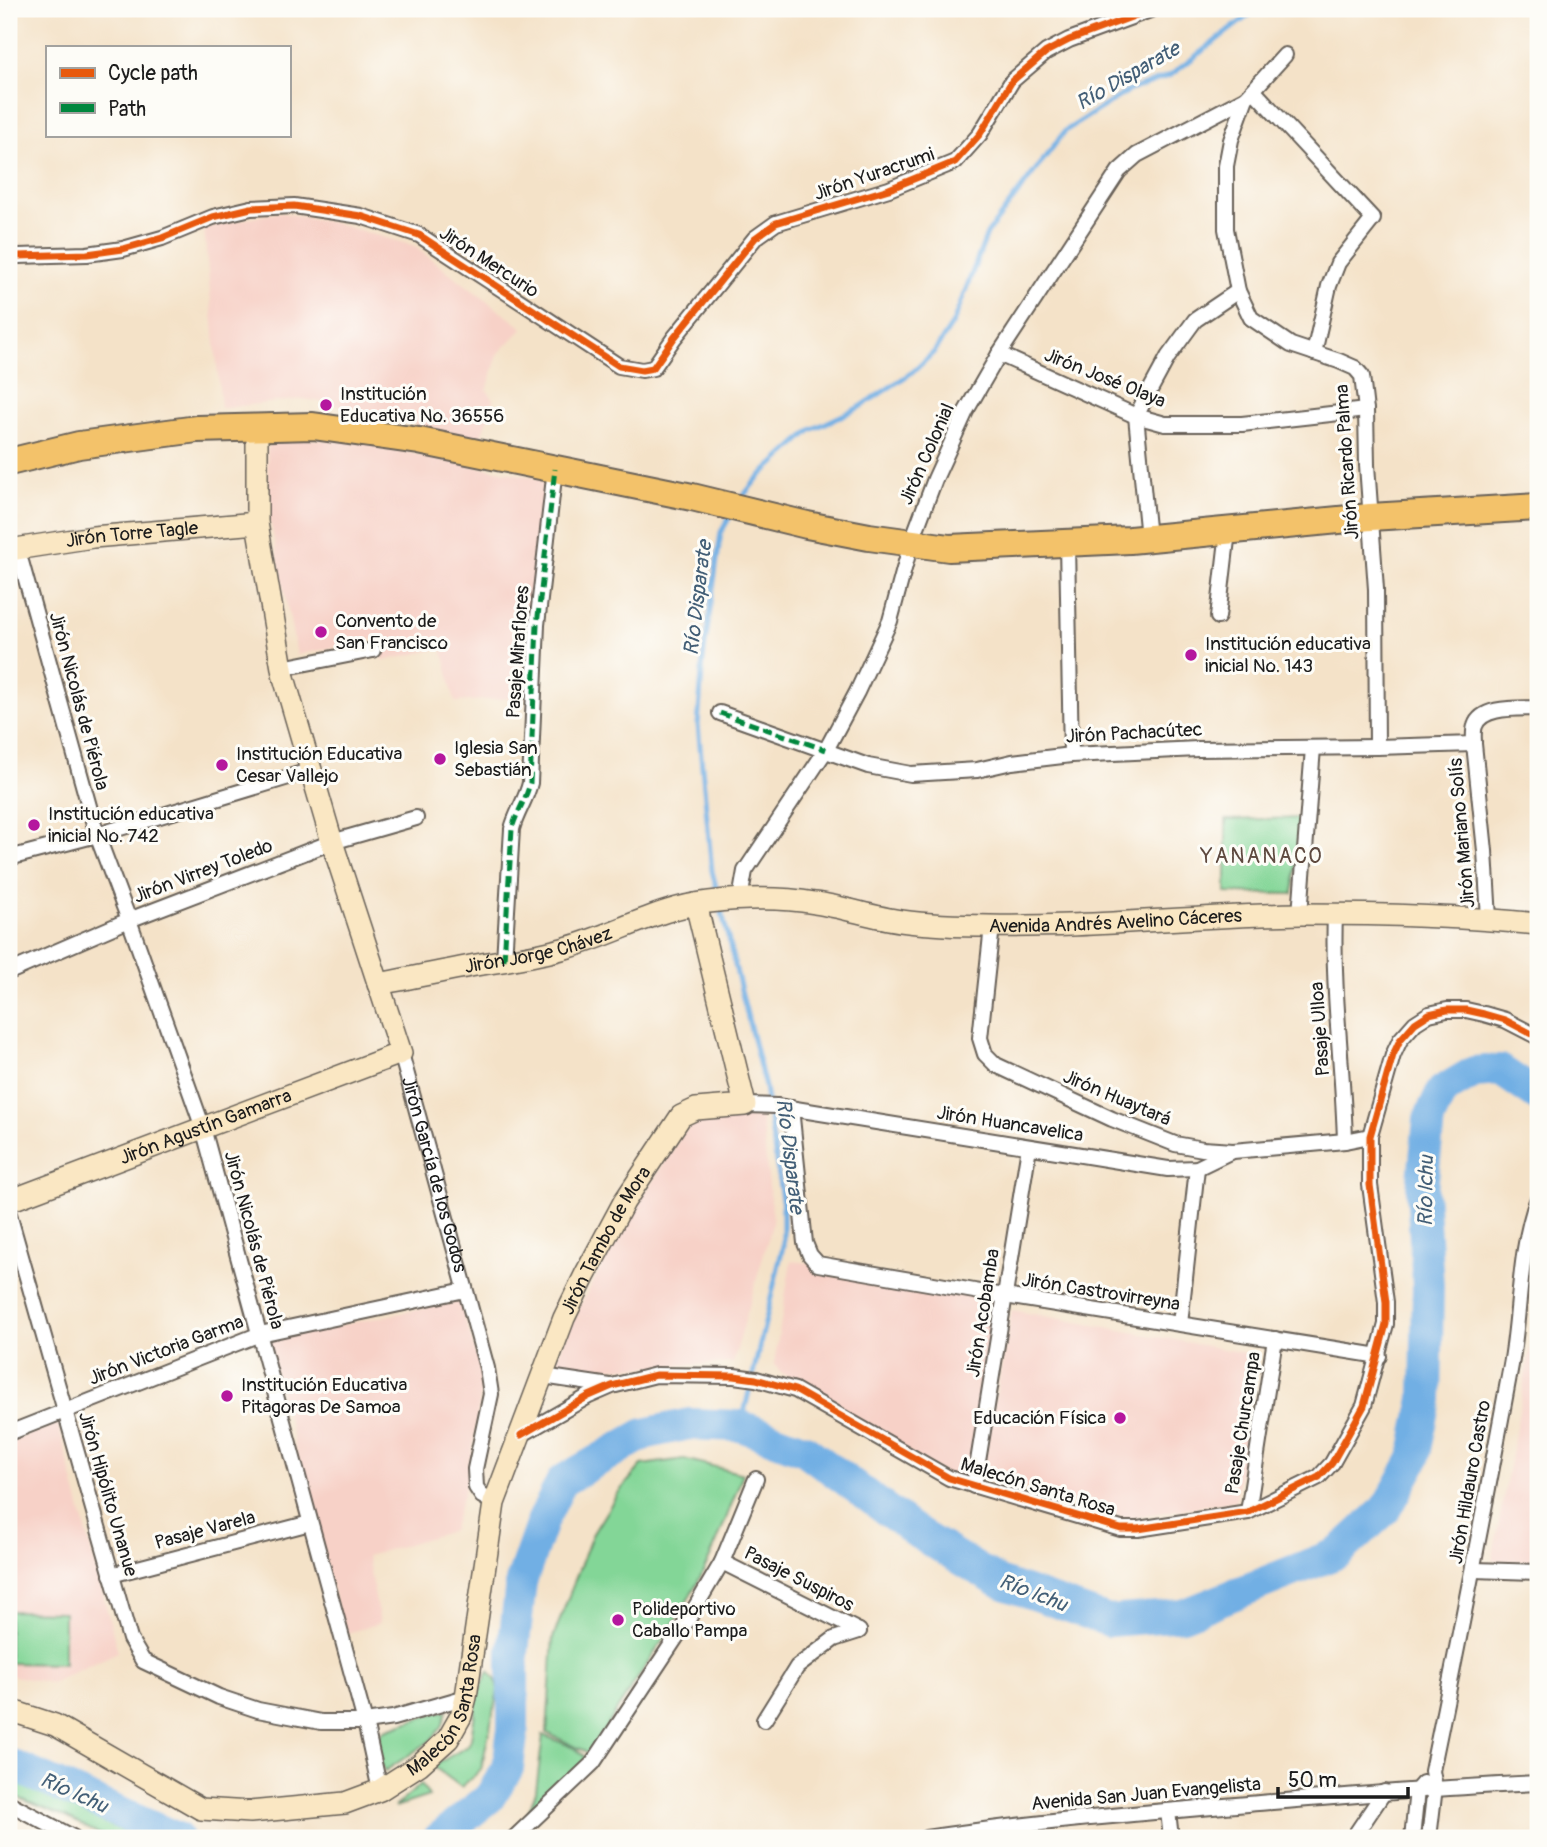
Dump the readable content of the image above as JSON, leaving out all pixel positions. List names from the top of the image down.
{
  "streets": {
    "main road": [
      "Jirón Torre Tagle",
      "Avenida Andrés Avelino Cáceres",
      "Jirón Jorge Chávez",
      "Jirón Agustín Gamarra",
      "Jirón García de los Godos",
      "Jirón Tambo de Mora",
      "Malecón Santa Rosa"
    ],
    "street": [
      "Jirón Yuracrumi",
      "Jirón Mercurio",
      "Jirón José Olaya",
      "Jirón Colonial",
      "Jirón Ricardo Palma",
      "Pasaje Miraflores",
      "Jirón Nicolás de Piérola",
      "Jirón Pachacútec",
      "Jirón Mariano Solís",
      "Jirón Virrey Toledo",
      "Pasaje Ulloa",
      "Jirón Huaytará",
      "Jirón Huancavelica",
      "Jirón Castrovirreyna",
      "Jirón Acobamba",
      "Jirón Victoria Garma",
      "Pasaje Churcampa",
      "Jirón Hildauro Castro",
      "Jirón Hipólito Unanue",
      "Pasaje Varela",
      "Pasaje Suspiros",
      "Avenida San Juan Evangelista"
    ]
  },
  "crossings": [
    ["Jirón Yuracrumi", "Jirón Mercurio"],
    ["Jirón José Olaya", "Jirón Colonial"],
    ["Jirón José Olaya", "Jirón Ricardo Palma"],
    ["Jirón Colonial", "Jirón Ricardo Palma"],
    ["Jirón Colonial", "Jirón Pachacútec"],
    ["Jirón Colonial", "Avenida Andrés Avelino Cáceres"],
    ["Jirón Ricardo Palma", "Jirón Pachacútec"],
    ["Jirón Torre Tagle", "Jirón Nicolás de Piérola"],
    ["Jirón Torre Tagle", "Jirón García de los Godos"],
    ["Pasaje Miraflores", "Jirón Jorge Chávez"],
    ["Jirón Nicolás de Piérola", "Jirón Virrey Toledo"],
    ["Jirón Nicolás de Piérola", "Jirón Agustín Gamarra"],
    ["Jirón Nicolás de Piérola", "Jirón Victoria Garma"],
    ["Jirón Nicolás de Piérola", "Malecón Santa Rosa"],
    ["Jirón Nicolás de Piérola", "Jirón Hipólito Unanue"],
    ["Jirón Nicolás de Piérola", "Pasaje Varela"],
    ["Jirón Pachacútec", "Jirón Mariano Solís"],
    ["Jirón Mariano Solís", "Avenida Andrés Avelino Cáceres"],
    ["Jirón Virrey Toledo", "Jirón García de los Godos"],
    ["Avenida Andrés Avelino Cáceres", "Jirón Jorge Chávez"],
    ["Avenida Andrés Avelino Cáceres", "Pasaje Ulloa"],
    ["Avenida Andrés Avelino Cáceres", "Jirón Huaytará"],
    ["Jirón Jorge Chávez", "Jirón García de los Godos"],
    ["Pasaje Ulloa", "Jirón Huaytará"],
    ["Jirón Huaytará", "Jirón Huancavelica"],
    ["Jirón Huaytará", "Malecón Santa Rosa"],
    ["Jirón Huancavelica", "Jirón Tambo de Mora"],
    ["Jirón Huancavelica", "Jirón Castrovirreyna"],
    ["Jirón Huancavelica", "Jirón Acobamba"],
    ["Jirón Agustín Gamarra", "Jirón García de los Godos"],
    ["Jirón García de los Godos", "Jirón Victoria Garma"],
    ["Jirón García de los Godos", "Malecón Santa Rosa"],
    ["Jirón Tambo de Mora", "Malecón Santa Rosa"],
    ["Jirón Castrovirreyna", "Jirón Acobamba"],
    ["Jirón Castrovirreyna", "Pasaje Churcampa"],
    ["Jirón Castrovirreyna", "Malecón Santa Rosa"],
    ["Jirón Acobamba", "Malecón Santa Rosa"],
    ["Jirón Victoria Garma", "Jirón Hipólito Unanue"],
    ["Pasaje Churcampa", "Malecón Santa Rosa"],
    ["Jirón Hildauro Castro", "Avenida San Juan Evangelista"],
    ["Jirón Hipólito Unanue", "Pasaje Varela"]
  ],
  "districts": ["YANANACO"],
  "water": ["Río Disparate", "Río Ichu"],
  "places": [
    "Institución Educativa No. 36556",
    "Convento de San Francisco",
    "Institución educativa inicial No. 143",
    "Iglesia San Sebastián",
    "Institución Educativa Cesar Vallejo",
    "Institución educativa inicial No. 742",
    "Institución Educativa Pitagoras De Samoa",
    "Educación Física",
    "Polideportivo Caballo Pampa"
  ],
  "legend": ["Cycle path", "Path"],
  "scale_bar": "50 m"
}
